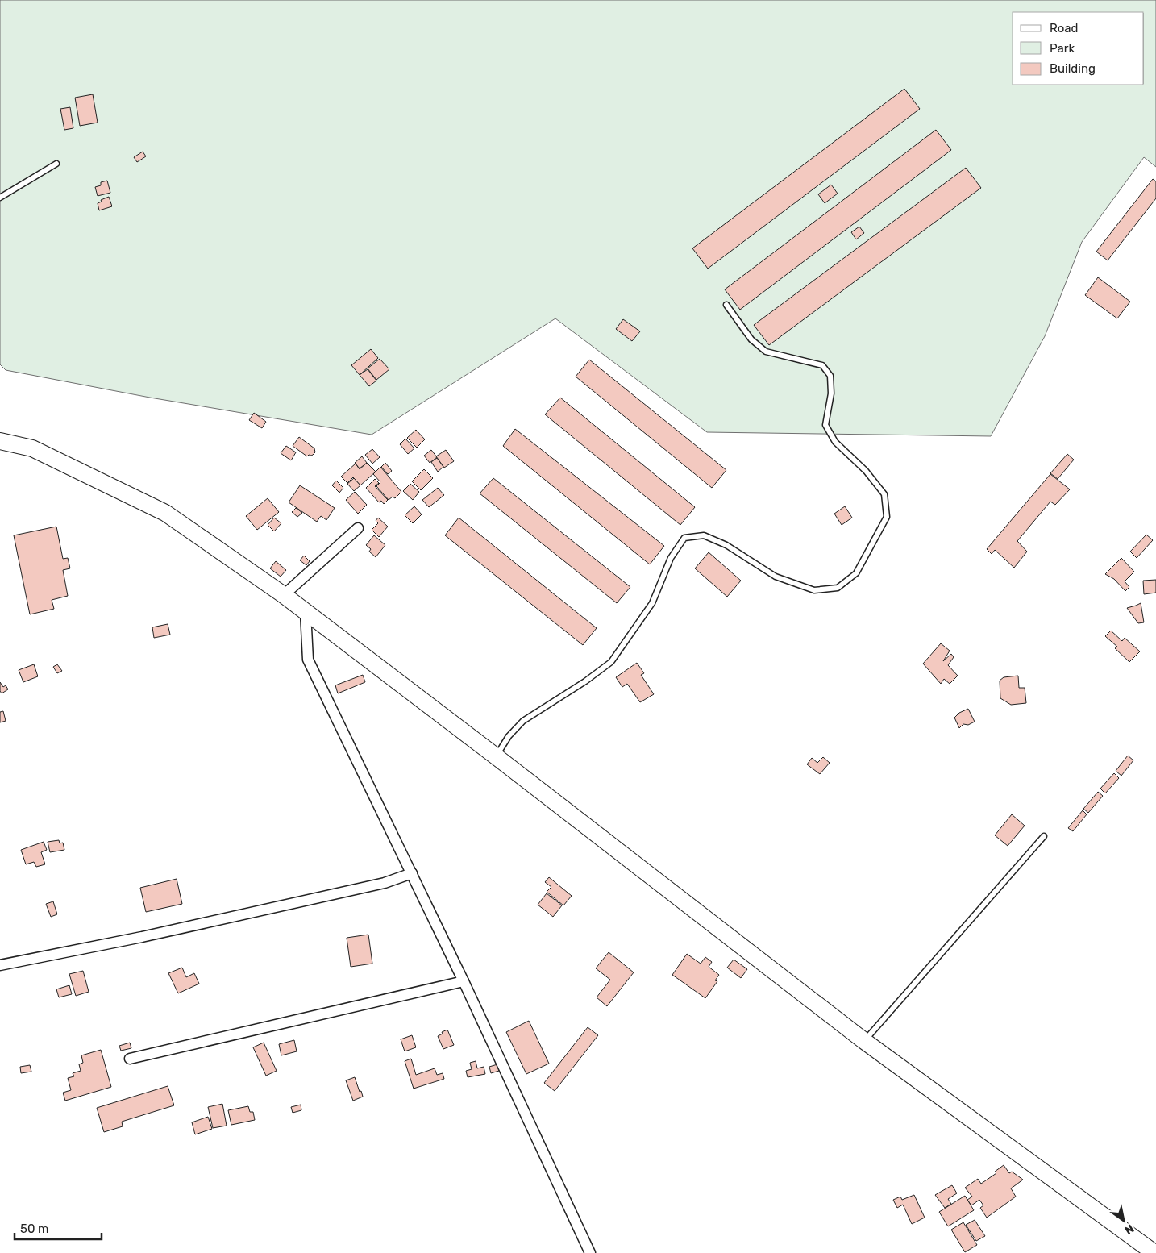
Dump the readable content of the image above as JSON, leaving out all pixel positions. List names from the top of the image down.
{
  "legend": ["Road", "Park", "Building"],
  "scale_bar": "50 m",
  "north": "bottom right"
}
